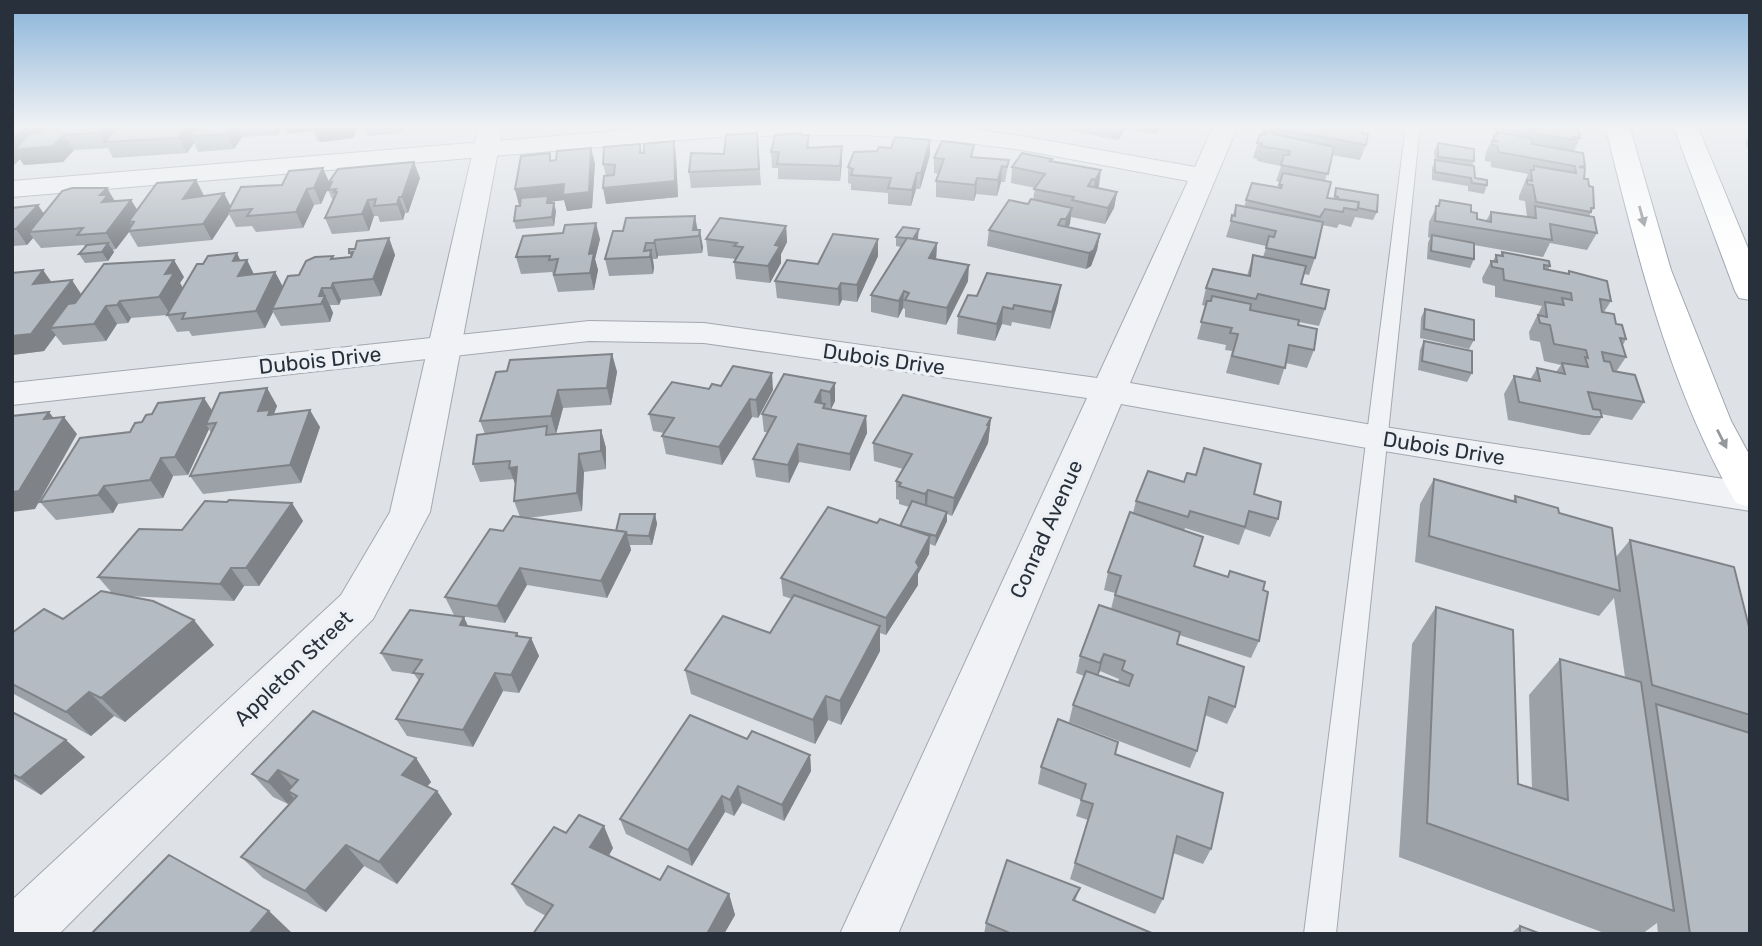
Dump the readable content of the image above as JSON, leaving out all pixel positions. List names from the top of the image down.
{
  "streets": {
    "street": ["Dubois Drive", "Conrad Avenue", "Appleton Street"]
  },
  "crossings": [
    ["Dubois Drive", "Conrad Avenue"],
    ["Dubois Drive", "Appleton Street"]
  ]
}
